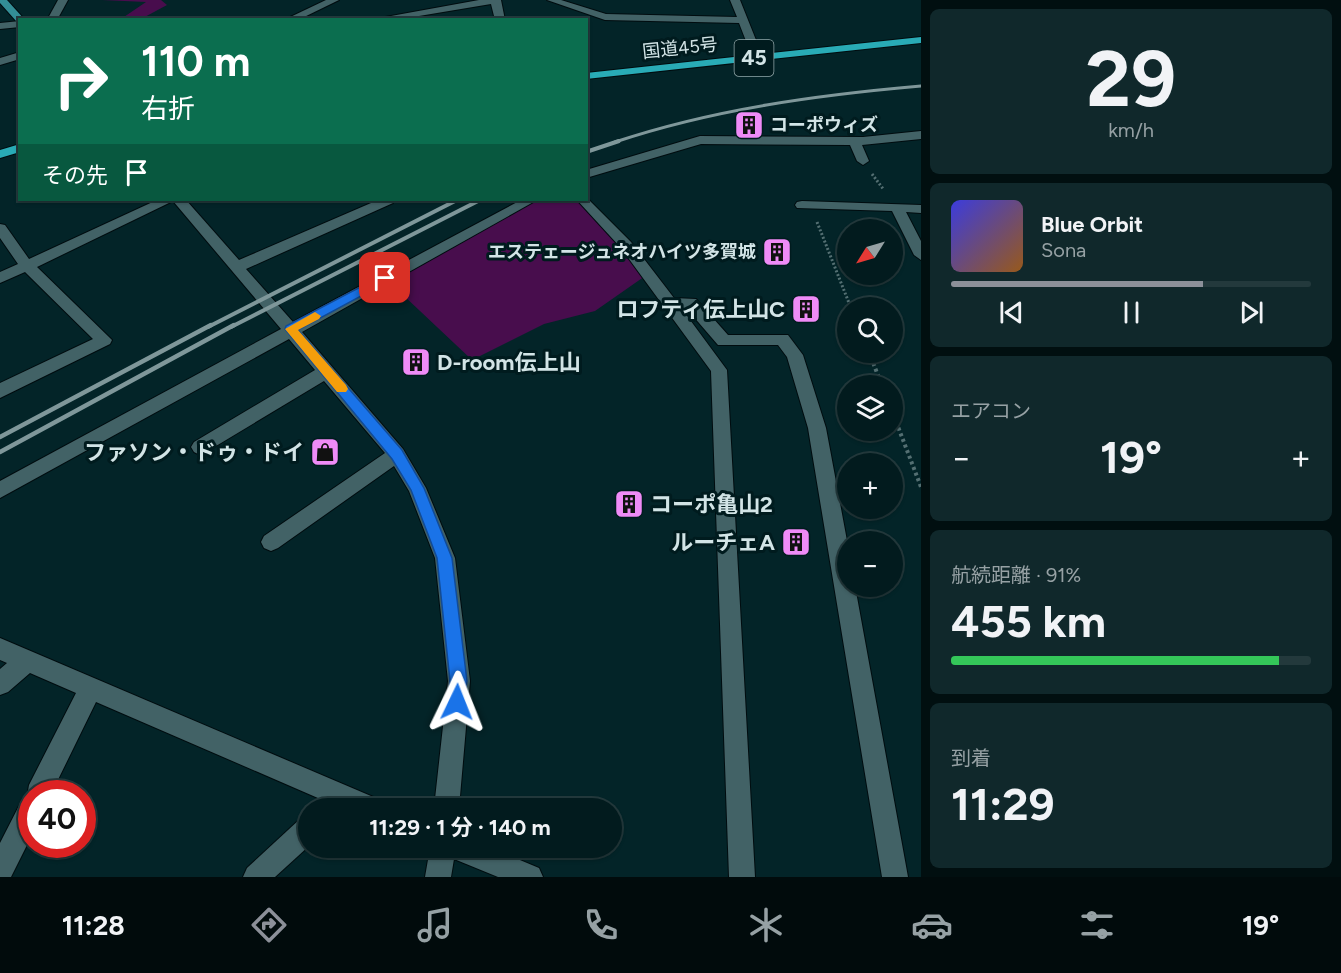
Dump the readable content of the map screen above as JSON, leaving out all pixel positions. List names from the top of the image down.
{
  "streets": {
    "highway": ["国道45号", "45"]
  },
  "places": {
    "building": [
      "コーポウィズ",
      "エステェージュネオハイツ多賀城",
      "ロフティ伝上山C",
      "D-room伝上山",
      "コーポ亀山2",
      "ルーチェA"
    ],
    "shop": ["ファソン・ドゥ・ドイ"]
  },
  "north": "bottom left",
  "page": {
    "tile": [
      ["29", "km/h"],
      "エアコン",
      ["航続距離 · 91%", "455 km"],
      ["到着", "11:29"]
    ],
    "turn": ["110 m", "右折"],
    "then": "その先",
    "song": ["Blue Orbit", "Sona"],
    "map_buttons": ["+", "−"],
    "heat": ["−", "19°", "+"],
    "limit": "40",
    "trip": "11:29 · 1 分 · 140 m",
    "tabs": ["11:28", "19°"]
  }
}
